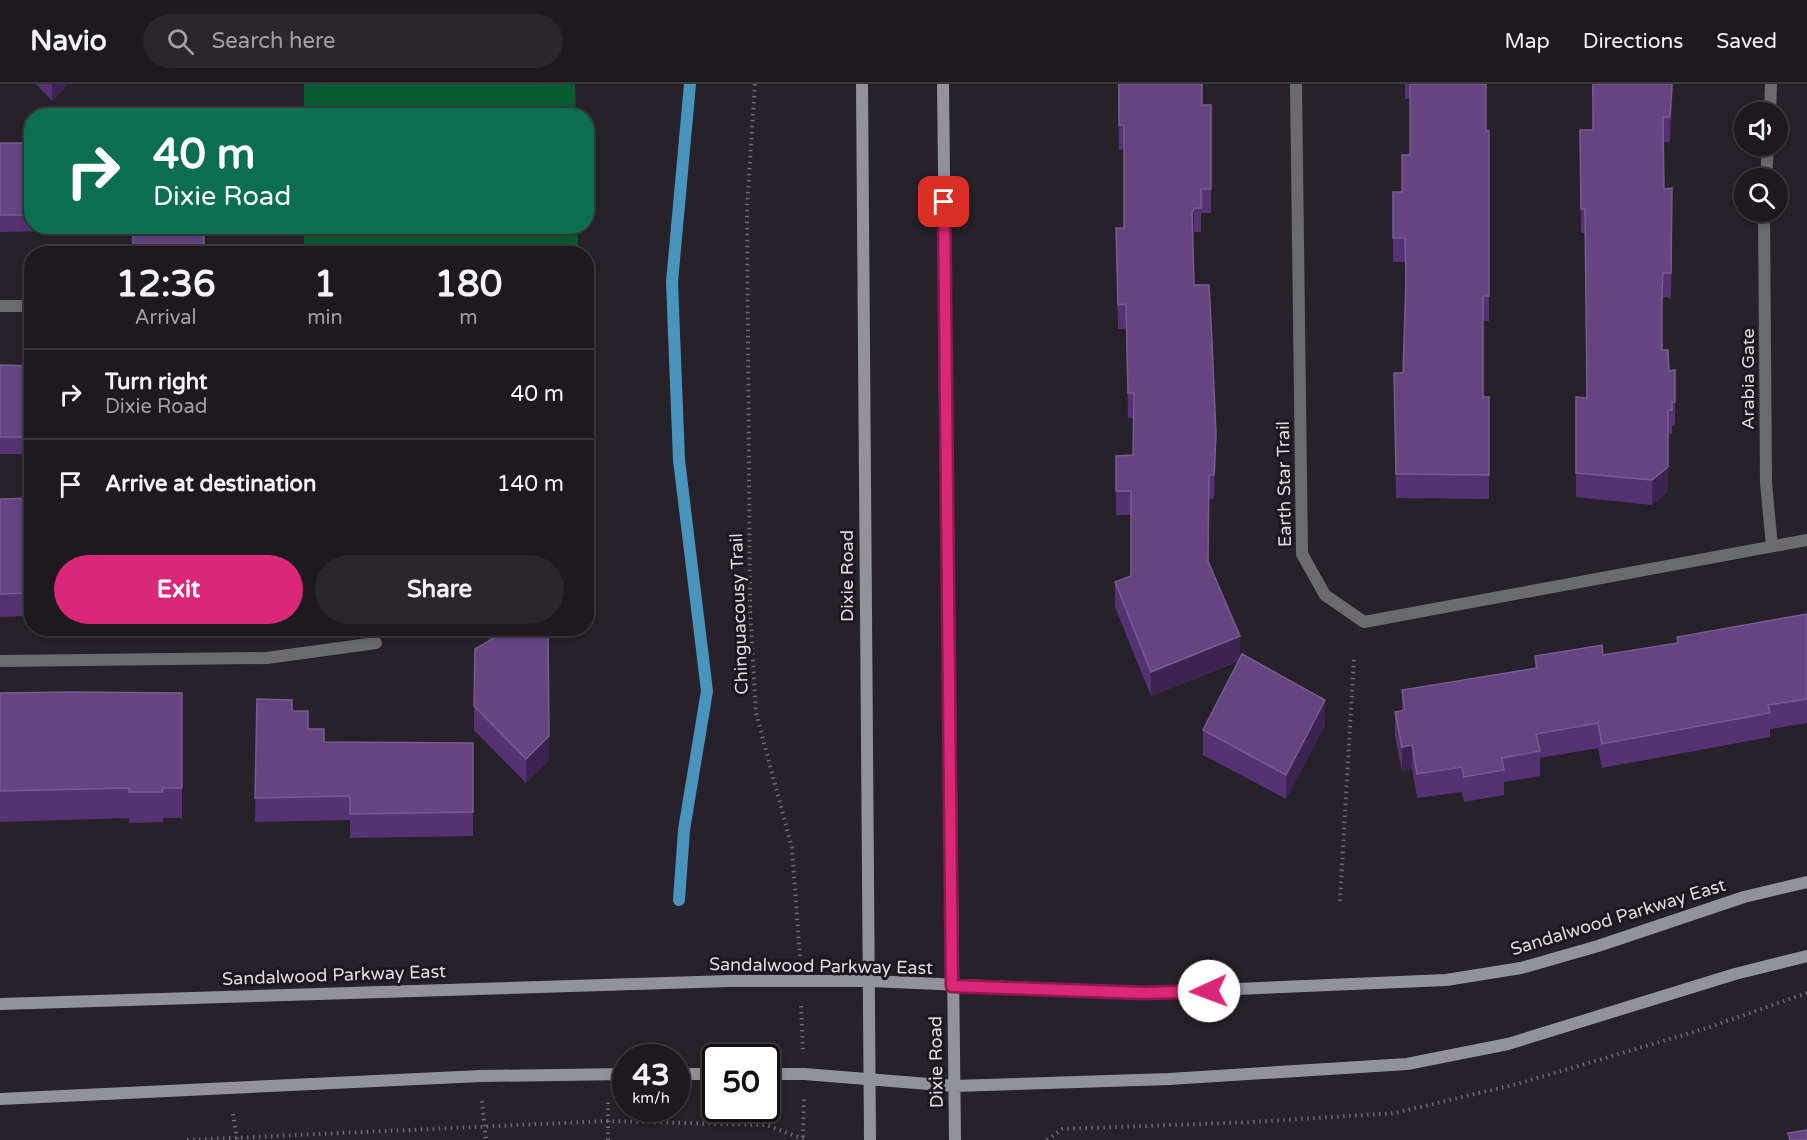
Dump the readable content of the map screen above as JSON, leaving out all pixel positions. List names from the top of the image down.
{
  "streets": {
    "main road": ["Dixie Road", "Sandalwood Parkway East"],
    "street": ["Arabia Gate", "Earth Star Trail"],
    "path": ["Chinguacousy Trail"]
  },
  "crossings": [
    ["Arabia Gate", "Earth Star Trail"],
    ["Dixie Road", "Sandalwood Parkway East"],
    ["Chinguacousy Trail", "Sandalwood Parkway East"]
  ],
  "page": {
    "header": "Navio",
    "search": "Search here",
    "nav": ["Map", "Directions", "Saved"],
    "turn": ["40 m", "Dixie Road"],
    "eta": [
      "12:36",
      "Arrival",
      "1",
      "min",
      "180",
      "m"
    ],
    "list": [
      {
        "name": "Turn right",
        "note": "Dixie Road",
        "value": "40 m"
      },
      {
        "name": "Arrive at destination",
        "value": "140 m"
      }
    ],
    "buttons": ["Exit", "Share"],
    "speed": "43 km/h",
    "limit": "50"
  }
}
